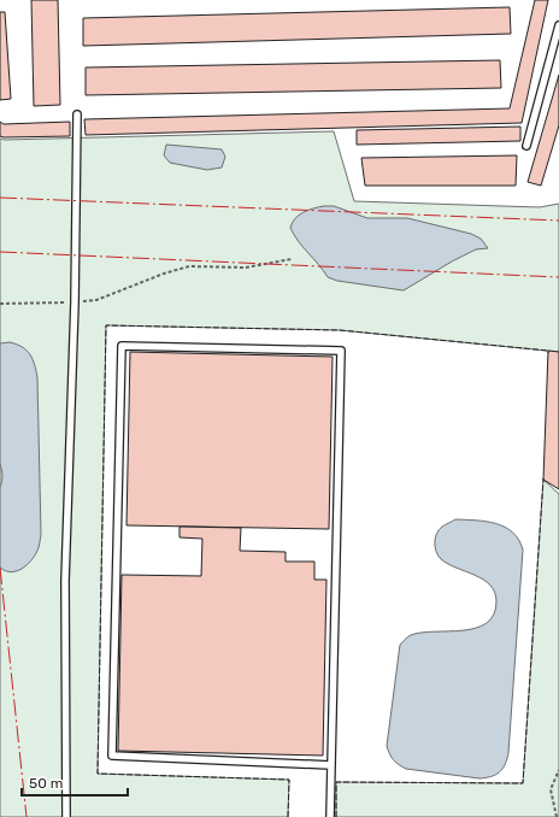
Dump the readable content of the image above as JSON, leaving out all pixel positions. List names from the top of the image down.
{
  "scale_bar": "50 m"
}
